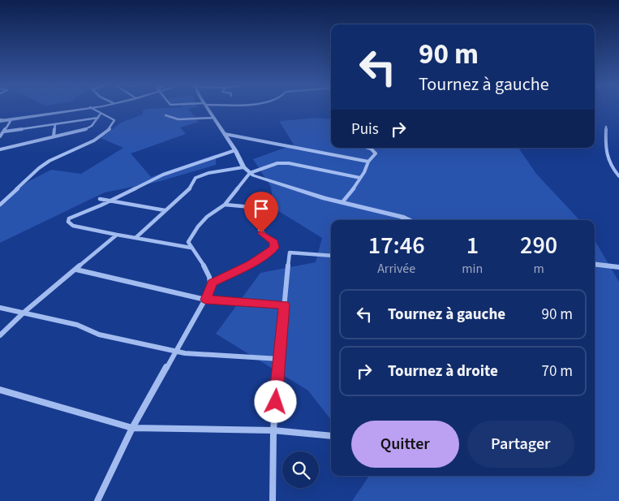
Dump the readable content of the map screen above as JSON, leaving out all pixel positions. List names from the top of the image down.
{
  "page": {
    "turn": ["90 m", "Tournez à gauche"],
    "then": "Puis",
    "eta": [
      "17:46",
      "Arrivée",
      "1",
      "min",
      "290",
      "m"
    ],
    "list": [
      {
        "name": "Tournez à gauche",
        "value": "90 m"
      },
      {
        "name": "Tournez à droite",
        "value": "70 m"
      }
    ],
    "buttons": ["Quitter", "Partager"]
  }
}
